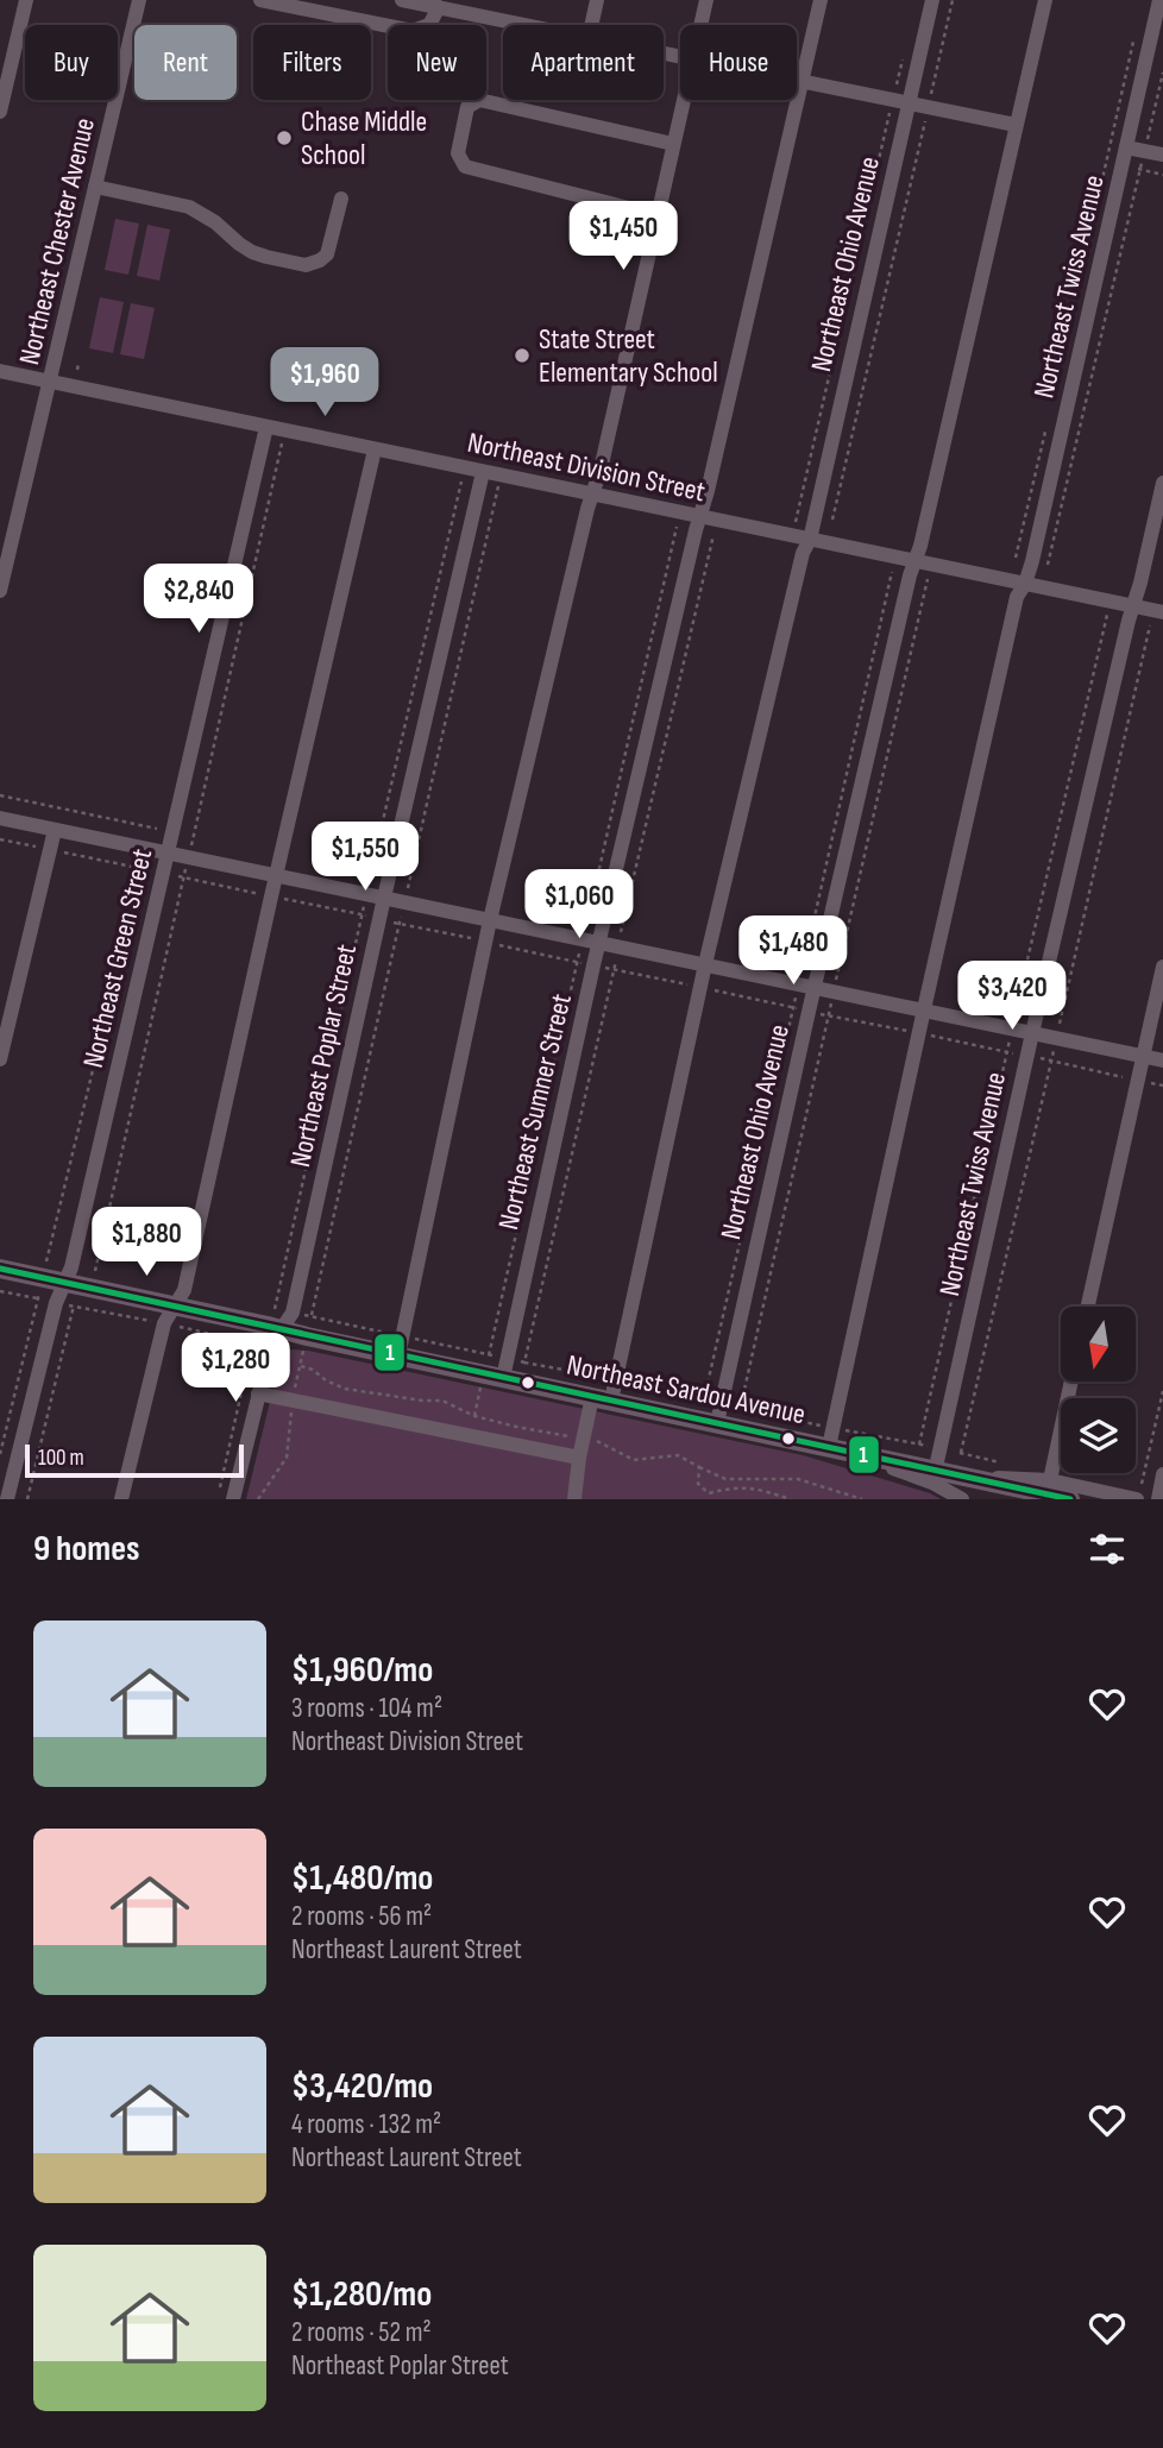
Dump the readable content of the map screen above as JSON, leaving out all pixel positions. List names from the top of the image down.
{
  "streets": {
    "main road": ["Northeast Sardou Avenue"],
    "street": [
      "Northeast Chester Avenue",
      "Northeast Ohio Avenue",
      "Northeast Twiss Avenue",
      "Northeast Division Street",
      "Northeast Green Street",
      "Northeast Poplar Street",
      "Northeast Sumner Street"
    ]
  },
  "crossings": [
    ["Northeast Chester Avenue", "Northeast Division Street"],
    ["Northeast Ohio Avenue", "Northeast Division Street"],
    ["Northeast Ohio Avenue", "Northeast Sardou Avenue"],
    ["Northeast Twiss Avenue", "Northeast Division Street"],
    ["Northeast Twiss Avenue", "Northeast Sardou Avenue"],
    ["Northeast Division Street", "Northeast Green Street"],
    ["Northeast Division Street", "Northeast Poplar Street"],
    ["Northeast Division Street", "Northeast Sumner Street"],
    ["Northeast Green Street", "Northeast Sardou Avenue"],
    ["Northeast Poplar Street", "Northeast Sardou Avenue"],
    ["Northeast Sumner Street", "Northeast Sardou Avenue"]
  ],
  "places": ["Chase Middle School", "State Street Elementary School"],
  "lines": ["transit line 1"],
  "scale_bar": "100 m",
  "north": "bottom",
  "page": {
    "chip": [
      "Buy",
      "Rent",
      "Filters",
      "New",
      "Apartment",
      "House"
    ],
    "price": [
      "$1,450",
      "$1,960",
      "$2,840",
      "$1,550",
      "$1,060",
      "$1,480",
      "$3,420",
      "$1,880",
      "$1,280"
    ],
    "scale": "100 m",
    "heading": "9 homes",
    "list": [
      {
        "name": "$1,960/mo",
        "note": "3 rooms · 104 m² · Northeast Division Street"
      },
      {
        "name": "$1,480/mo",
        "note": "2 rooms · 56 m² · Northeast Laurent Street"
      },
      {
        "name": "$3,420/mo",
        "note": "4 rooms · 132 m² · Northeast Laurent Street"
      },
      {
        "name": "$1,280/mo",
        "note": "2 rooms · 52 m² · Northeast Poplar Street"
      }
    ]
  }
}
